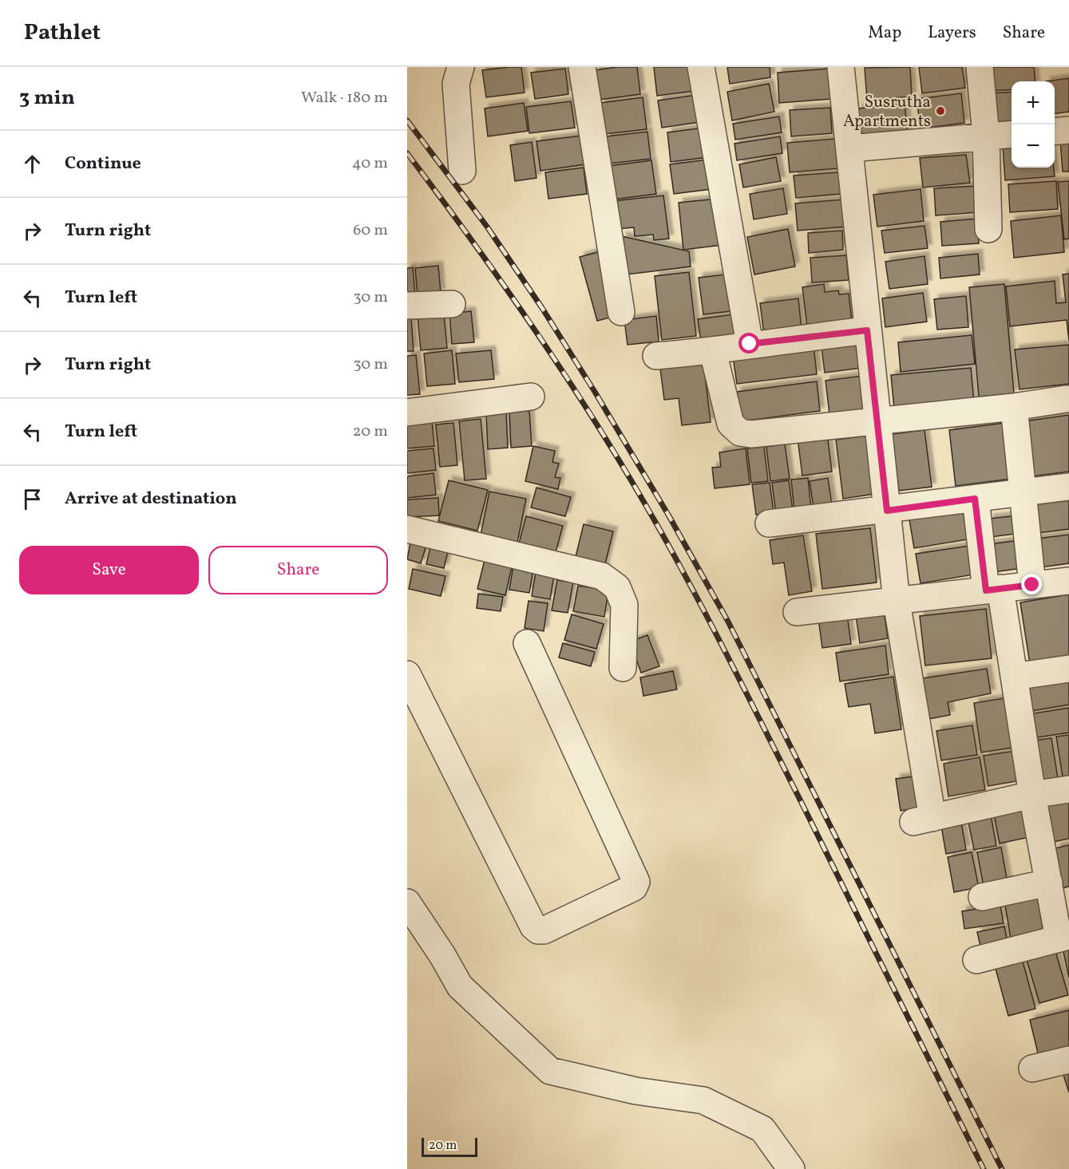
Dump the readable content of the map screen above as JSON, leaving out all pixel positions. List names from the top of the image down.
{
  "places": ["Susrutha Apartments"],
  "scale_bar": "20 m",
  "page": {
    "header": "Pathlet",
    "nav": ["Map", "Layers", "Share"],
    "heading": ["3 min", "Walk · 180 m"],
    "map_buttons": ["+", "−"],
    "list": [
      ["Continue", "40 m"],
      ["Turn right", "60 m"],
      ["Turn left", "30 m"],
      ["Turn right", "30 m"],
      ["Turn left", "20 m"],
      "Arrive at destination"
    ],
    "buttons": ["Save", "Share"],
    "scale": "20 m"
  }
}
